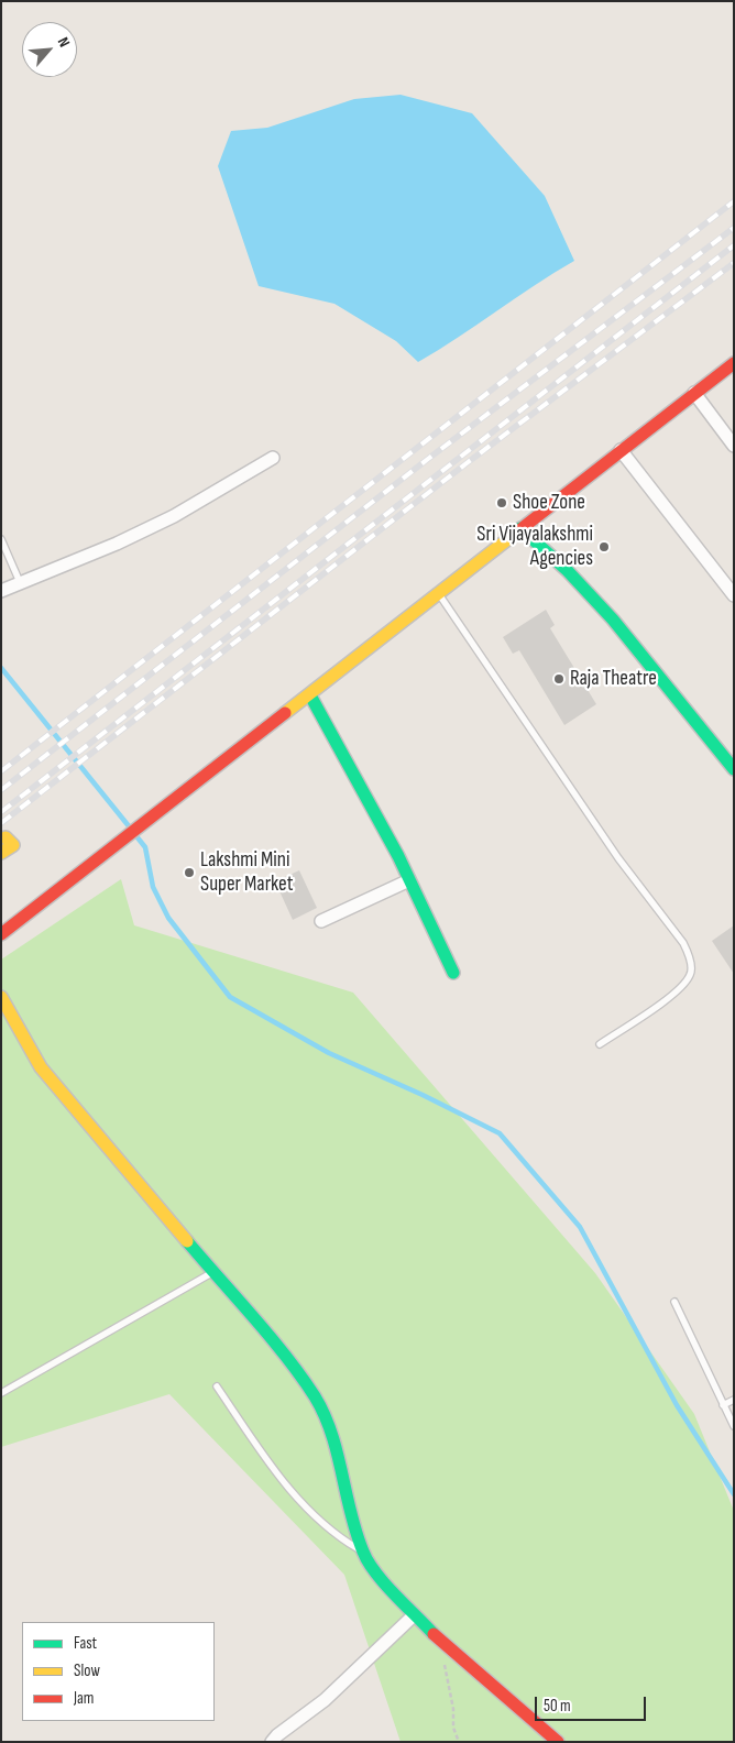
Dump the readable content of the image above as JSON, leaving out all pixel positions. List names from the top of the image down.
{
  "places": [
    "Shoe Zone",
    "Sri Vijayalakshmi Agencies",
    "Raja Theatre",
    "Lakshmi Mini Super Market"
  ],
  "legend": ["Fast", "Slow", "Jam"],
  "scale_bar": "50 m",
  "north": "top right"
}
